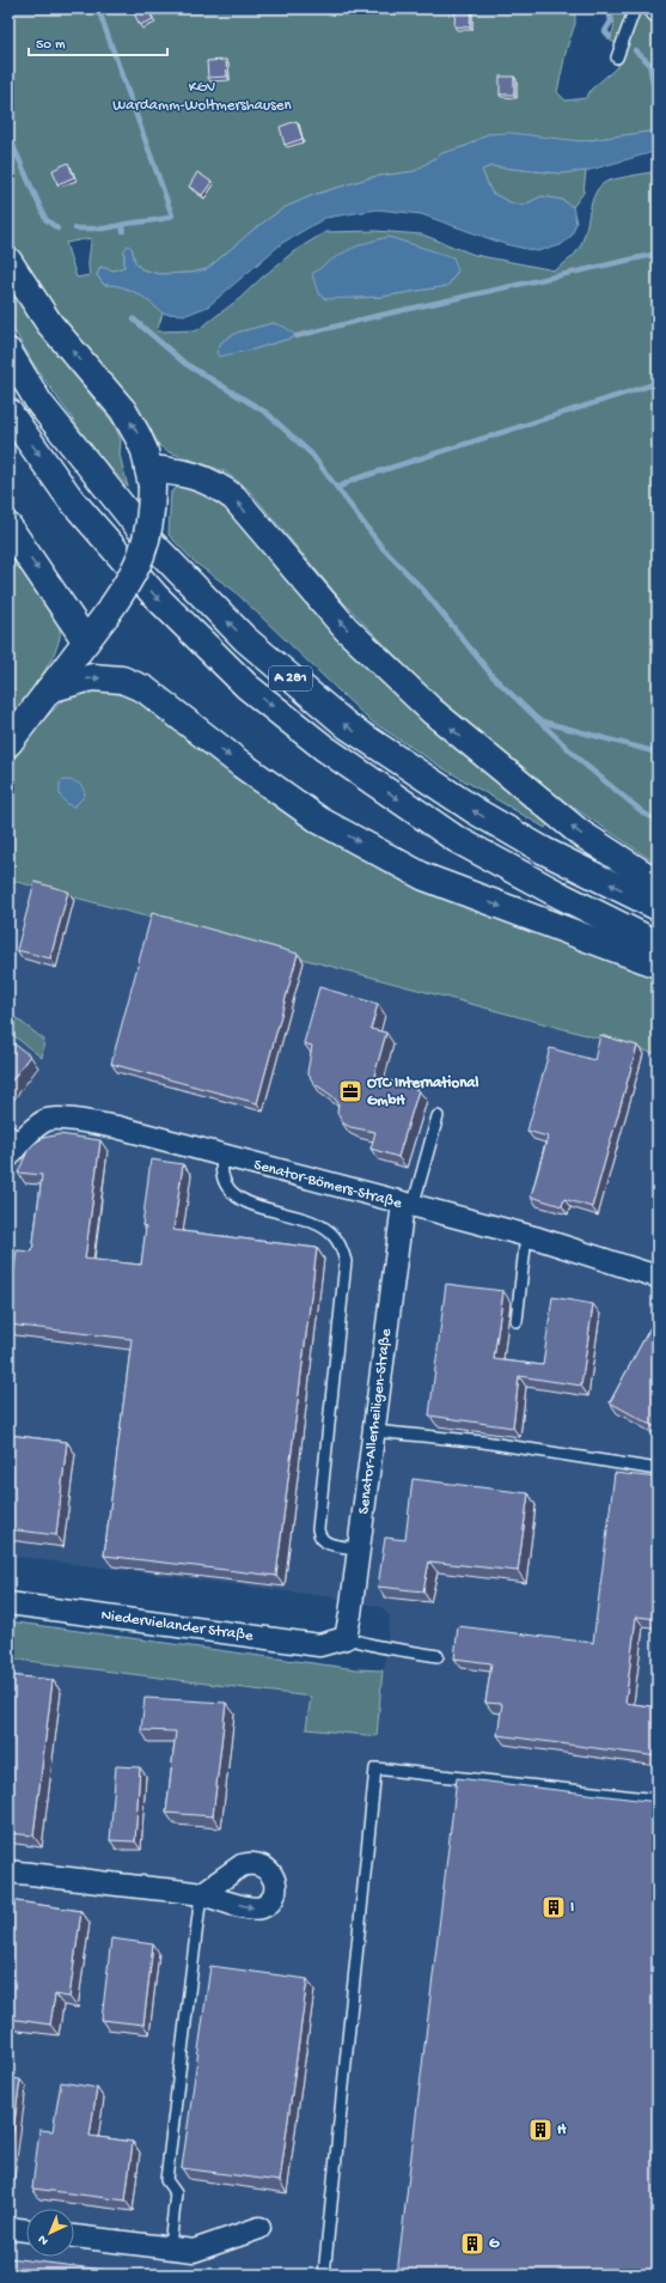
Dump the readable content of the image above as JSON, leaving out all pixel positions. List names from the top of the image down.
{
  "streets": {
    "highway": ["A 281"],
    "street": ["Senator-Bömers-Straße", "Senator-Allerheiligen-Straße", "Niedervielander Straße"]
  },
  "crossings": [
    ["Senator-Bömers-Straße", "Senator-Allerheiligen-Straße"],
    ["Senator-Allerheiligen-Straße", "Niedervielander Straße"]
  ],
  "parks": ["KGV Wardamm-Woltmershausen"],
  "places": {
    "office": ["OTC International GmbH"],
    "building": ["I", "H", "G"]
  },
  "scale_bar": "50 m",
  "north": "bottom left"
}
